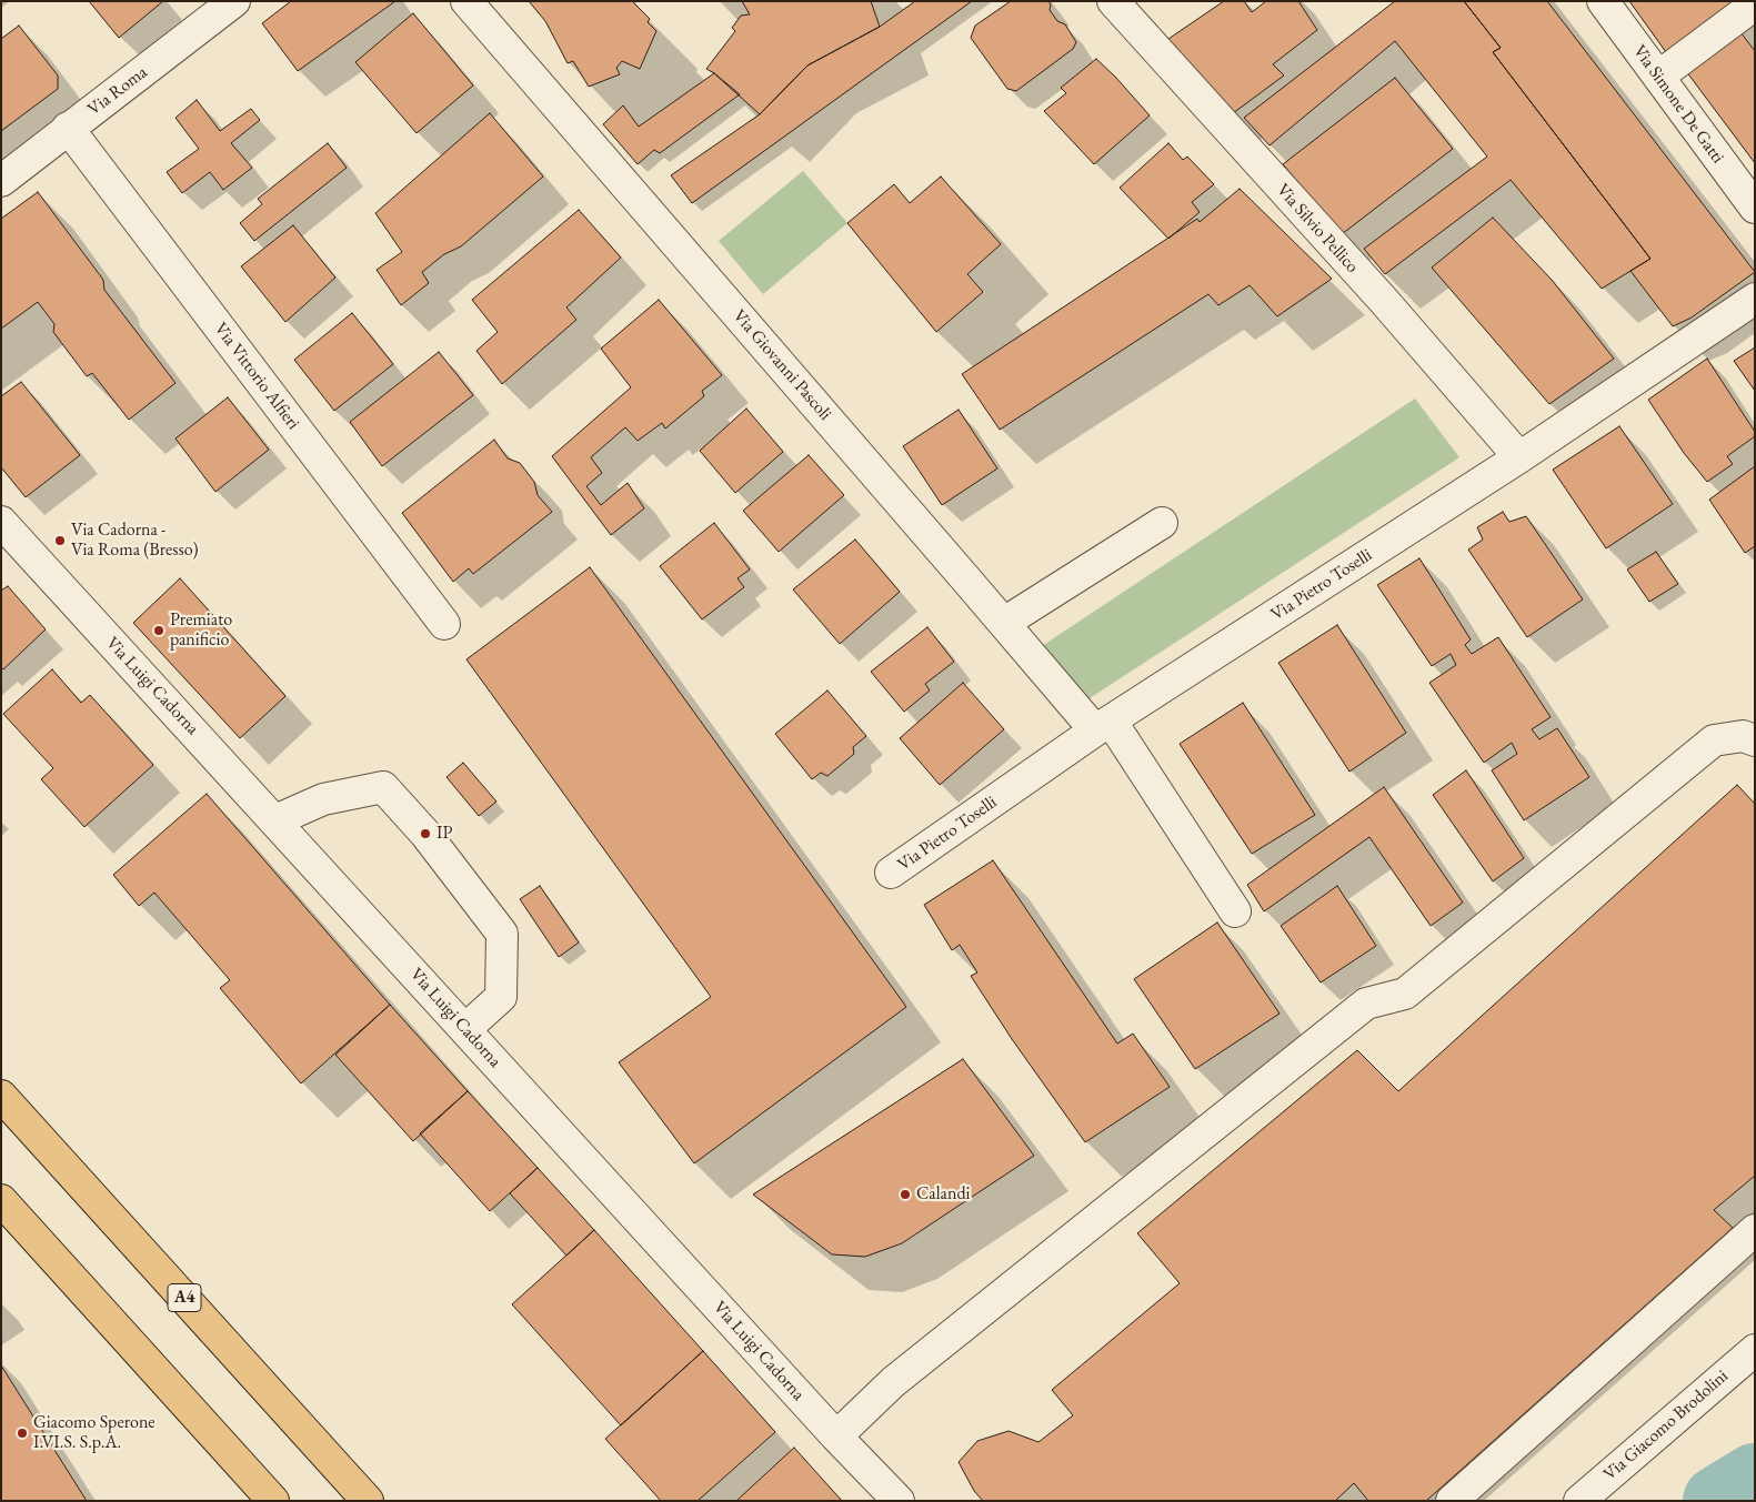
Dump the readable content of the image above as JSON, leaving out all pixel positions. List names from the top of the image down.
{
  "streets": {
    "highway": ["A4"],
    "street": [
      "Via Roma",
      "Via Simone De Gatti",
      "Via Silvio Pellico",
      "Via Giovanni Pascoli",
      "Via Vittorio Alfieri",
      "Via Pietro Toselli",
      "Via Luigi Cadorna",
      "Via Giacomo Brodolini"
    ]
  },
  "crossings": [
    ["Via Roma", "Via Vittorio Alfieri"],
    ["Via Silvio Pellico", "Via Pietro Toselli"],
    ["Via Giovanni Pascoli", "Via Pietro Toselli"]
  ],
  "places": [
    "Via Cadorna - Via Roma (Bresso)",
    "Premiato panificio",
    "IP",
    "Calandi",
    "Giacomo Sperone I.VI.S. S.p.A."
  ]
}
